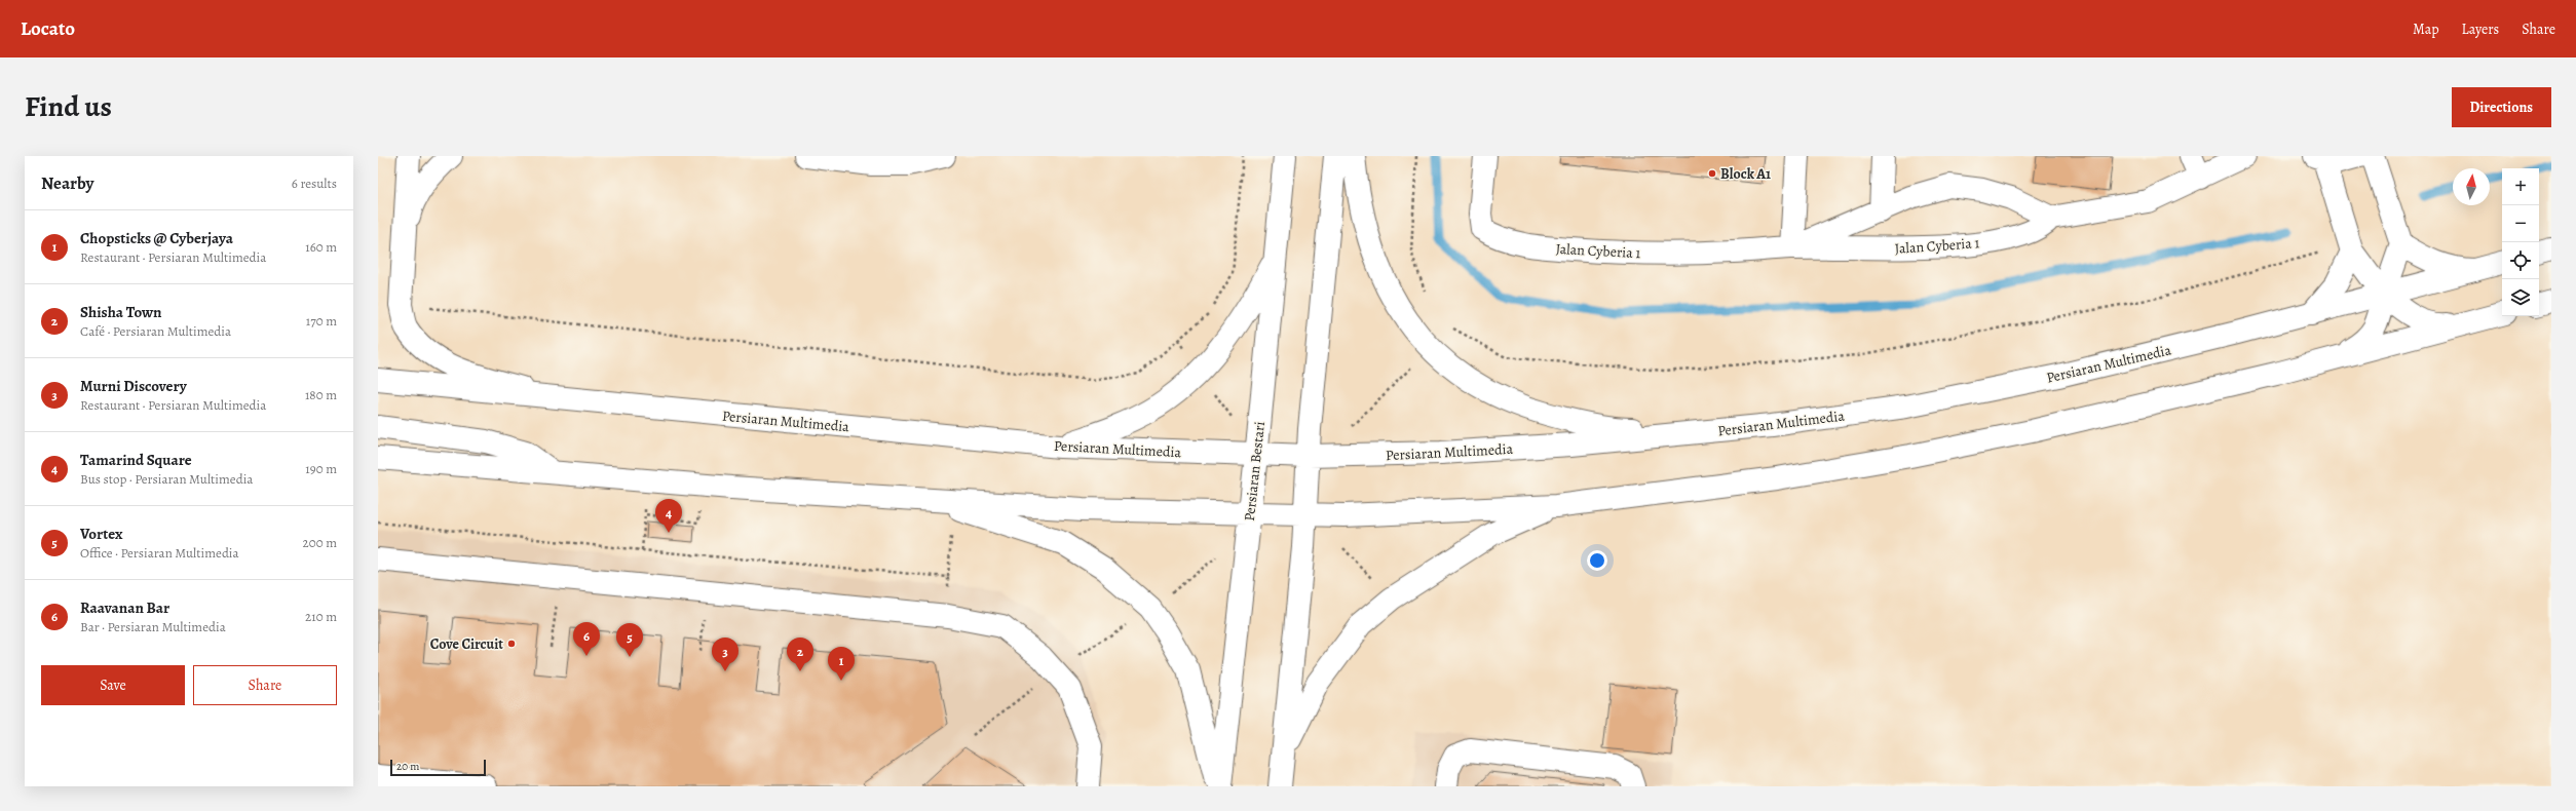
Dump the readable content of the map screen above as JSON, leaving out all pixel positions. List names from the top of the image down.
{
  "streets": {
    "main road": ["Jalan Cyberia 1", "Persiaran Multimedia", "Persiaran Bestari"]
  },
  "crossings": [
    ["Persiaran Multimedia", "Persiaran Bestari"]
  ],
  "places": ["Block A1", "Cove Circuit"],
  "scale_bar": "20 m",
  "north": "top",
  "page": {
    "header": "Locato",
    "nav": ["Map", "Layers", "Share"],
    "title": "Find us",
    "buttons": [
      "Directions",
      ["Save", "Share"]
    ],
    "heading": ["Nearby", "6 results"],
    "map_buttons": ["+", "−"],
    "list": [
      {
        "mark": "1",
        "name": "Chopsticks @ Cyberjaya",
        "note": "Restaurant · Persiaran Multimedia",
        "value": "160 m"
      },
      {
        "mark": "2",
        "name": "Shisha Town",
        "note": "Café · Persiaran Multimedia",
        "value": "170 m"
      },
      {
        "mark": "3",
        "name": "Murni Discovery",
        "note": "Restaurant · Persiaran Multimedia",
        "value": "180 m"
      },
      {
        "mark": "4",
        "name": "Tamarind Square",
        "note": "Bus stop · Persiaran Multimedia",
        "value": "190 m"
      },
      {
        "mark": "5",
        "name": "Vortex",
        "note": "Office · Persiaran Multimedia",
        "value": "200 m"
      },
      {
        "mark": "6",
        "name": "Raavanan Bar",
        "note": "Bar · Persiaran Multimedia",
        "value": "210 m"
      }
    ],
    "pins": [
      "4",
      "6",
      "5",
      "2",
      "3",
      "1"
    ],
    "scale": "20 m"
  }
}
